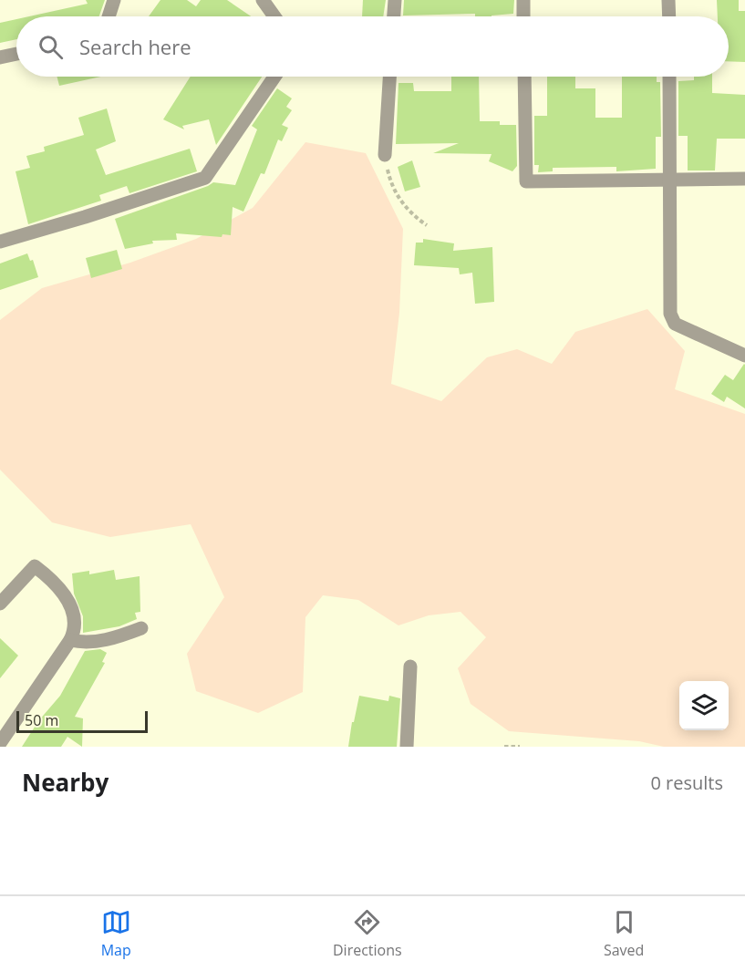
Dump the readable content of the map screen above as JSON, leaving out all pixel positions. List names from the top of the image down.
{
  "scale_bar": "50 m",
  "page": {
    "search": "Search here",
    "scale": "50 m",
    "heading": ["Nearby", "0 results"],
    "nav": ["Map", "Directions", "Saved"]
  }
}
